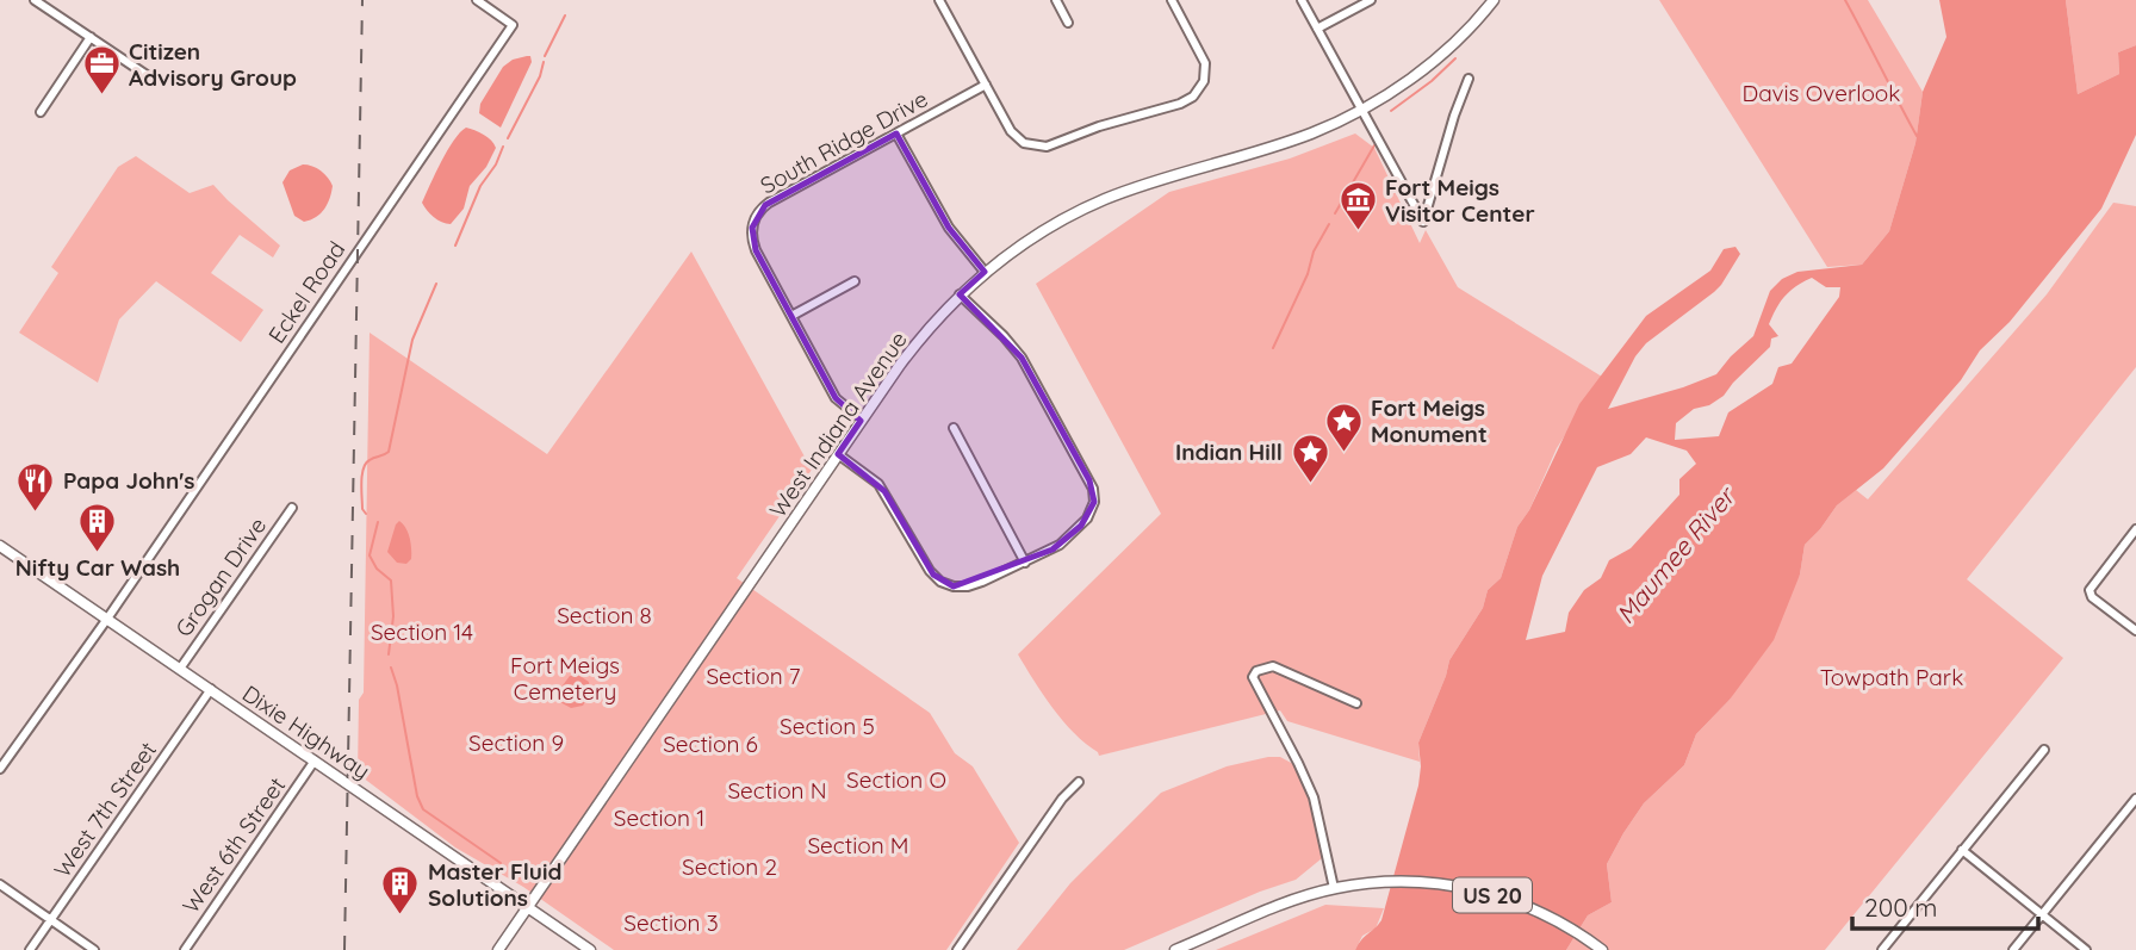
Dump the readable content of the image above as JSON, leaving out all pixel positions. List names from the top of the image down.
{
  "streets": {
    "main road": ["West Indiana Avenue", "Dixie Highway", "US 20"],
    "street": [
      "South Ridge Drive",
      "Eckel Road",
      "Grogan Drive",
      "West 7th Street",
      "West 6th Street"
    ]
  },
  "crossings": [
    ["South Ridge Drive", "West Indiana Avenue"],
    ["Eckel Road", "Dixie Highway"],
    ["West Indiana Avenue", "Dixie Highway"],
    ["Grogan Drive", "Dixie Highway"],
    ["Dixie Highway", "West 7th Street"],
    ["Dixie Highway", "West 6th Street"]
  ],
  "water": ["Maumee River"],
  "parks": [
    "Davis Overlook",
    "Section 8",
    "Section 14",
    "Fort Meigs Cemetery",
    "Section 7",
    "Towpath Park",
    "Section 5",
    "Section 9",
    "Section 6",
    "Section O",
    "Section N",
    "Section 1",
    "Section M",
    "Section 2",
    "Section 3"
  ],
  "places": {
    "office": ["Citizen Advisory Group"],
    "museum": ["Fort Meigs Visitor Center"],
    "place": ["Fort Meigs Monument", "Indian Hill"],
    "restaurant": ["Papa John's"],
    "building": ["Nifty Car Wash", "Master Fluid Solutions"]
  },
  "scale_bar": "200 m"
}
